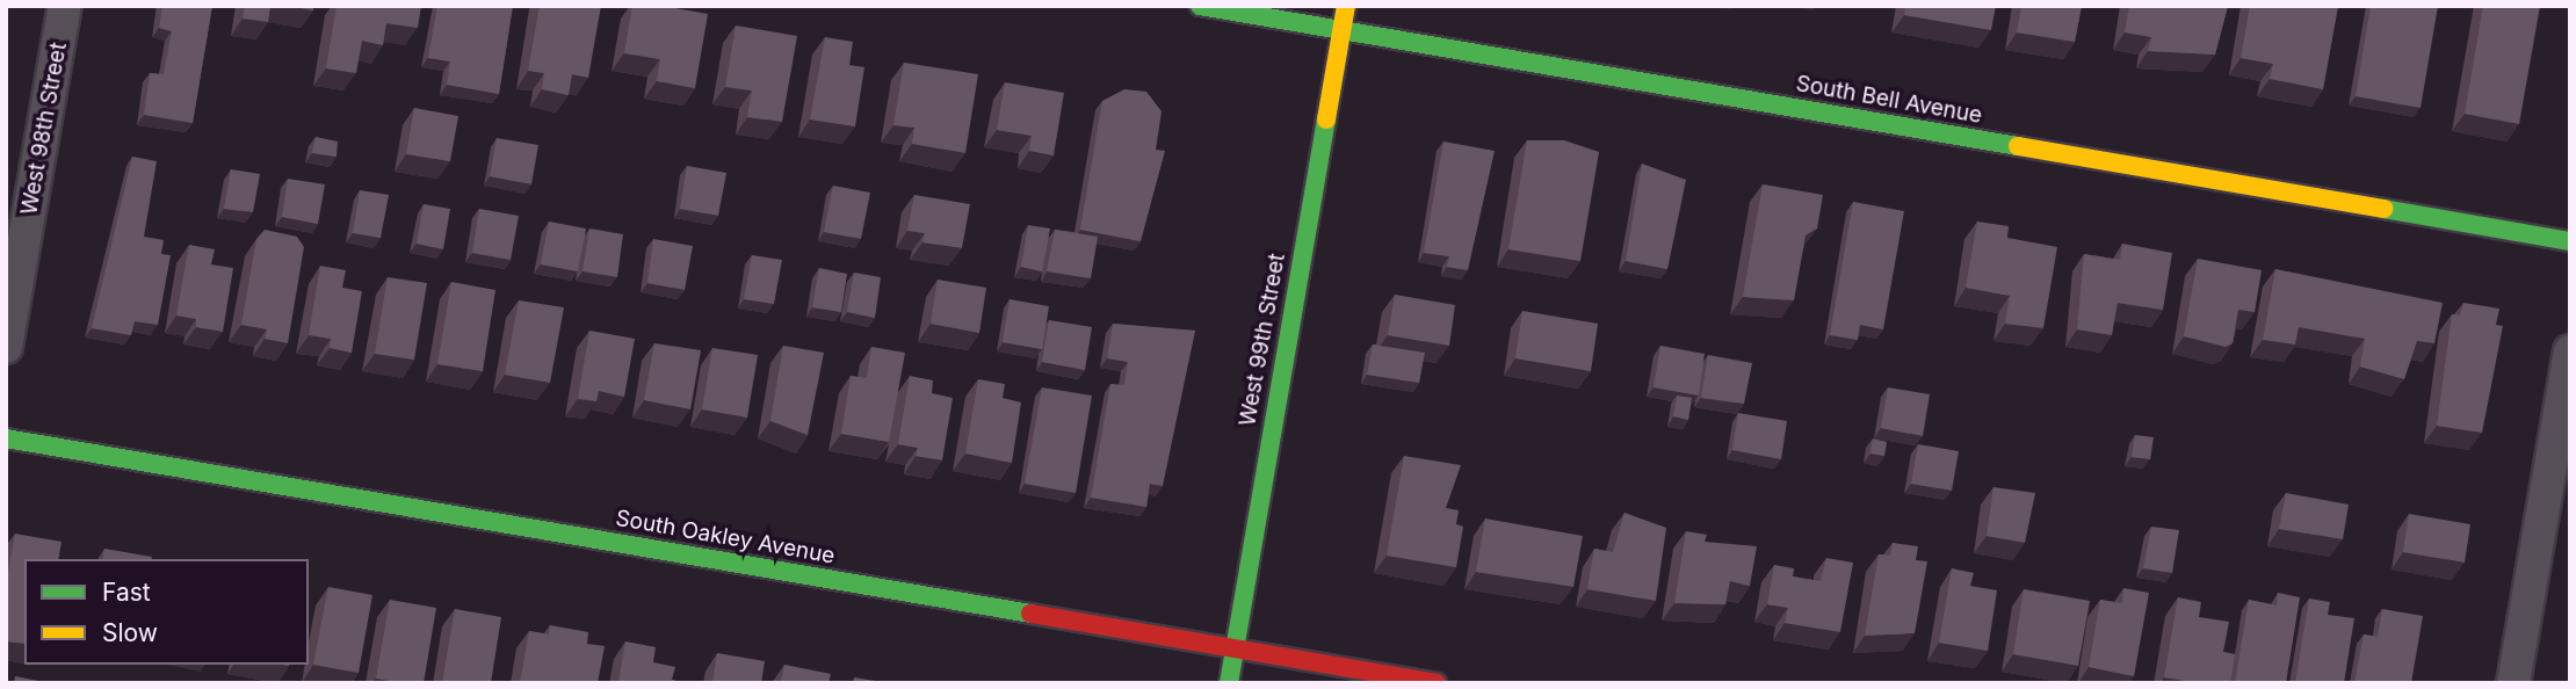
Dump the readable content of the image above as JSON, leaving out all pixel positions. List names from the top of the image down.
{
  "streets": {
    "street": [
      "South Bell Avenue",
      "West 98th Street",
      "West 99th Street",
      "South Oakley Avenue"
    ]
  },
  "crossings": [
    ["South Bell Avenue", "West 99th Street"],
    ["West 99th Street", "South Oakley Avenue"]
  ],
  "legend": ["Fast", "Slow"]
}
